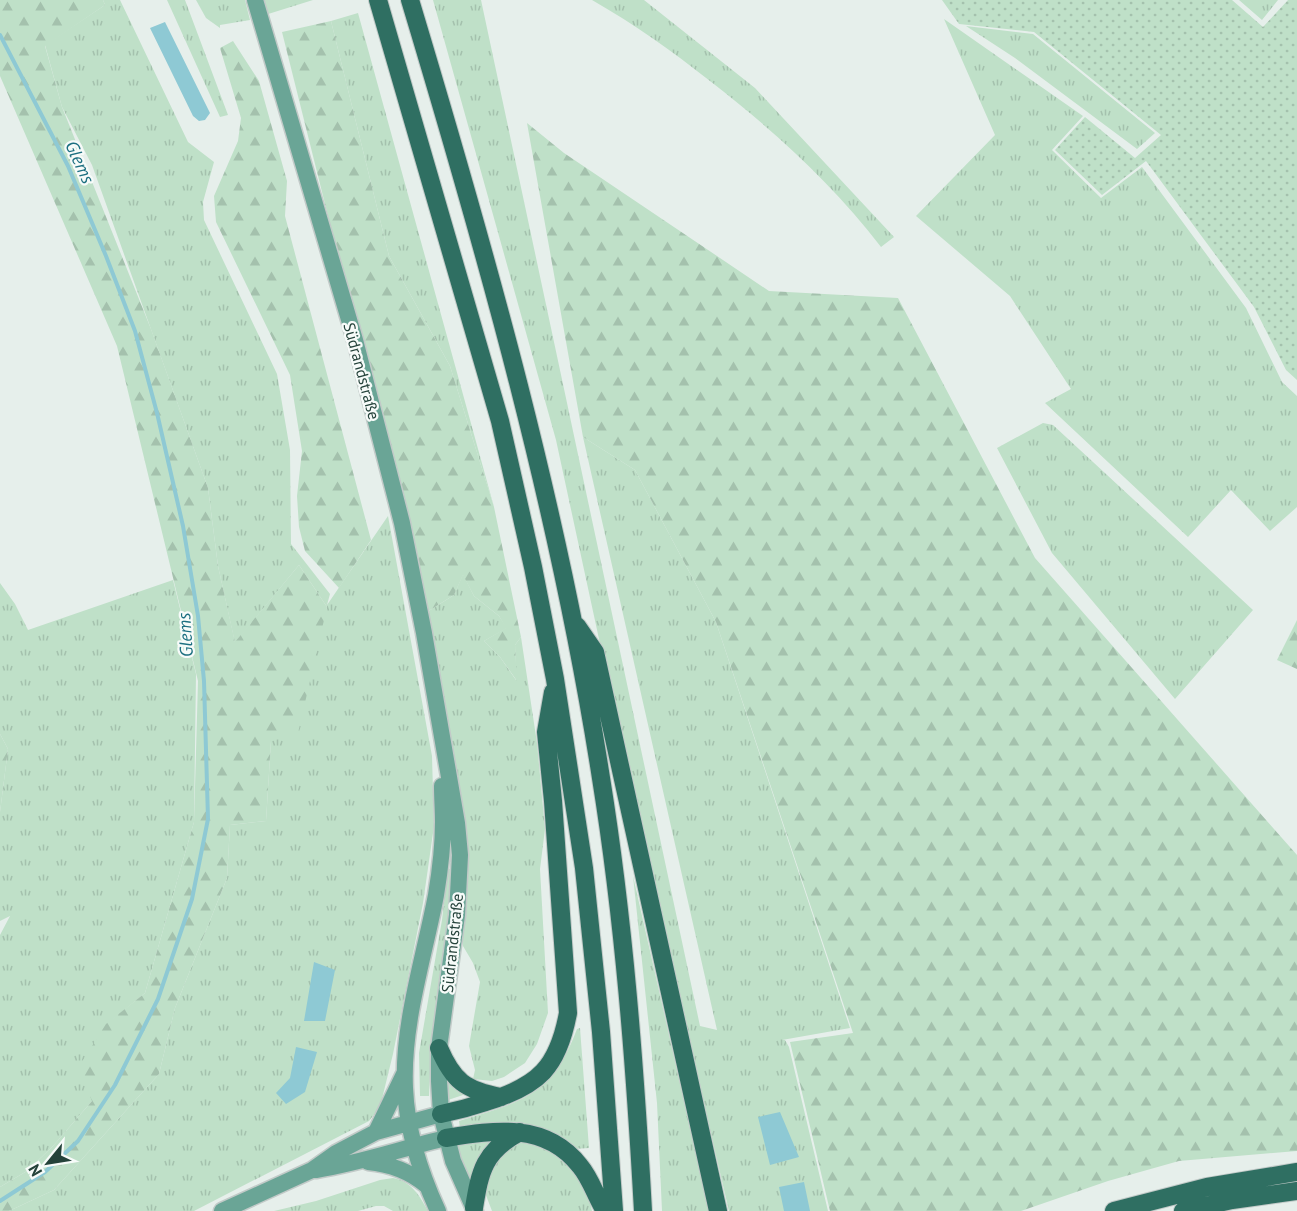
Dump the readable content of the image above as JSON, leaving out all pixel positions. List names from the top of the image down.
{
  "streets": {
    "main road": ["Südrandstraße"]
  },
  "water": ["Glems"],
  "north": "bottom left"
}
